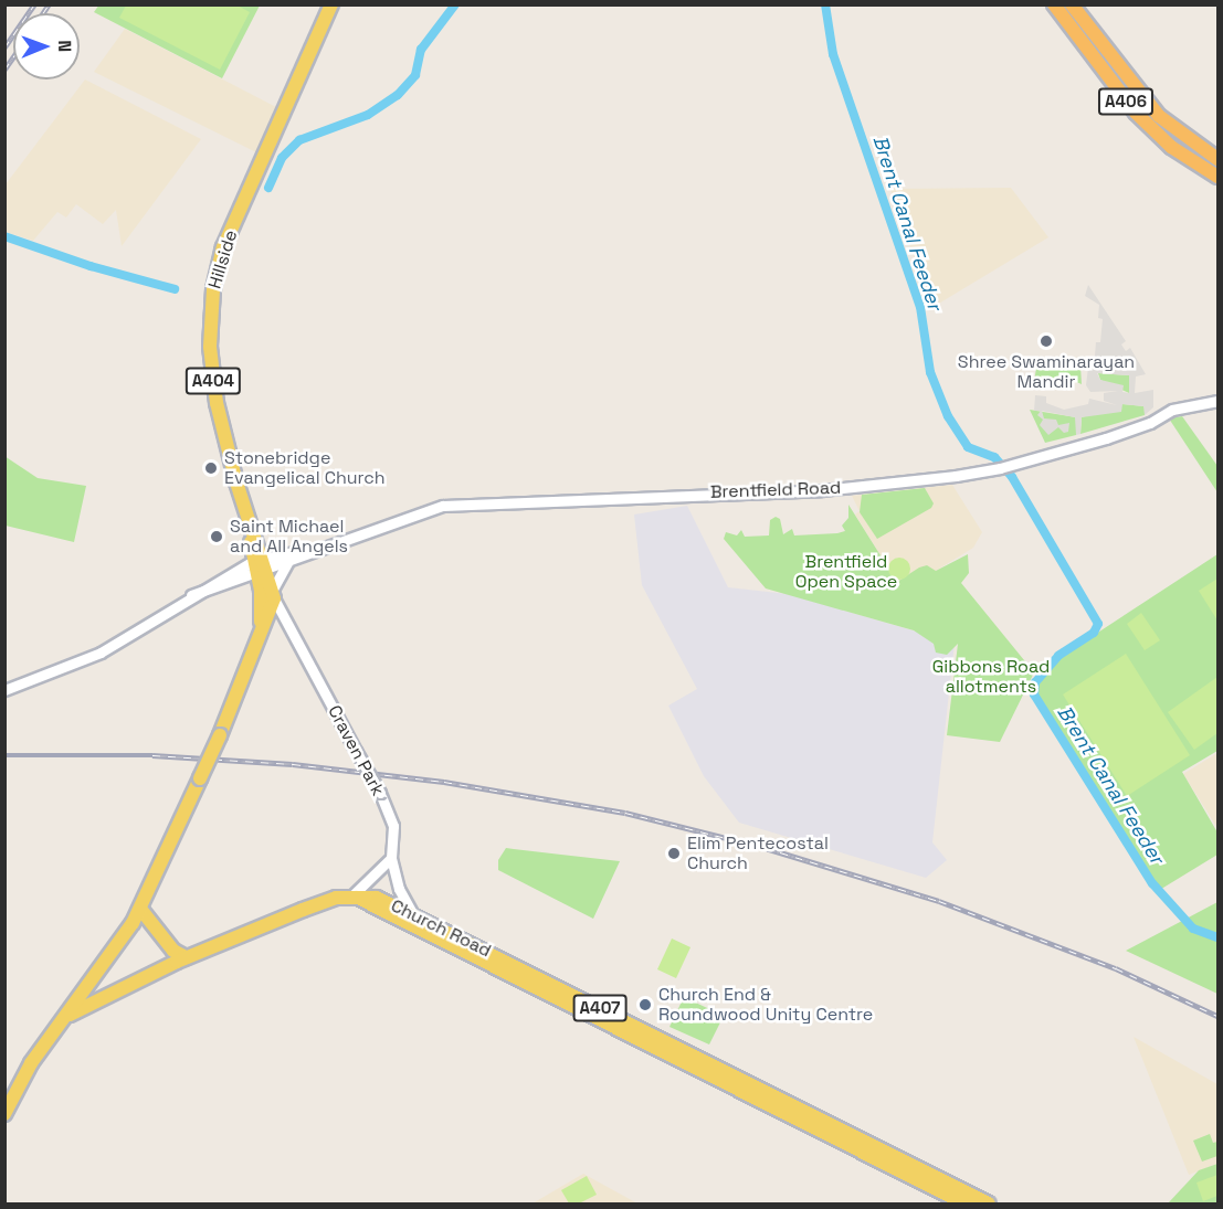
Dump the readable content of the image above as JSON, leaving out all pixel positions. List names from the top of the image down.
{
  "streets": {
    "highway": ["A406"],
    "main road": [
      "Hillside",
      "A404",
      "Craven Park",
      "Church Road",
      "A407"
    ],
    "street": ["Brentfield Road"]
  },
  "crossings": [
    ["Hillside", "A404"],
    ["Hillside", "Brentfield Road"],
    ["Hillside", "Craven Park"],
    ["A404", "Brentfield Road"],
    ["A404", "Craven Park"],
    ["A404", "A407"],
    ["Brentfield Road", "Craven Park"],
    ["Craven Park", "Church Road"],
    ["Church Road", "A407"]
  ],
  "water": ["Brent Canal Feeder"],
  "parks": ["Brentfield Open Space", "Gibbons Road allotments"],
  "places": [
    "Shree Swaminarayan Mandir",
    "Stonebridge Evangelical Church",
    "Saint Michael and All Angels",
    "Elim Pentecostal Church",
    "Church End & Roundwood Unity Centre"
  ],
  "north": "right"
}
